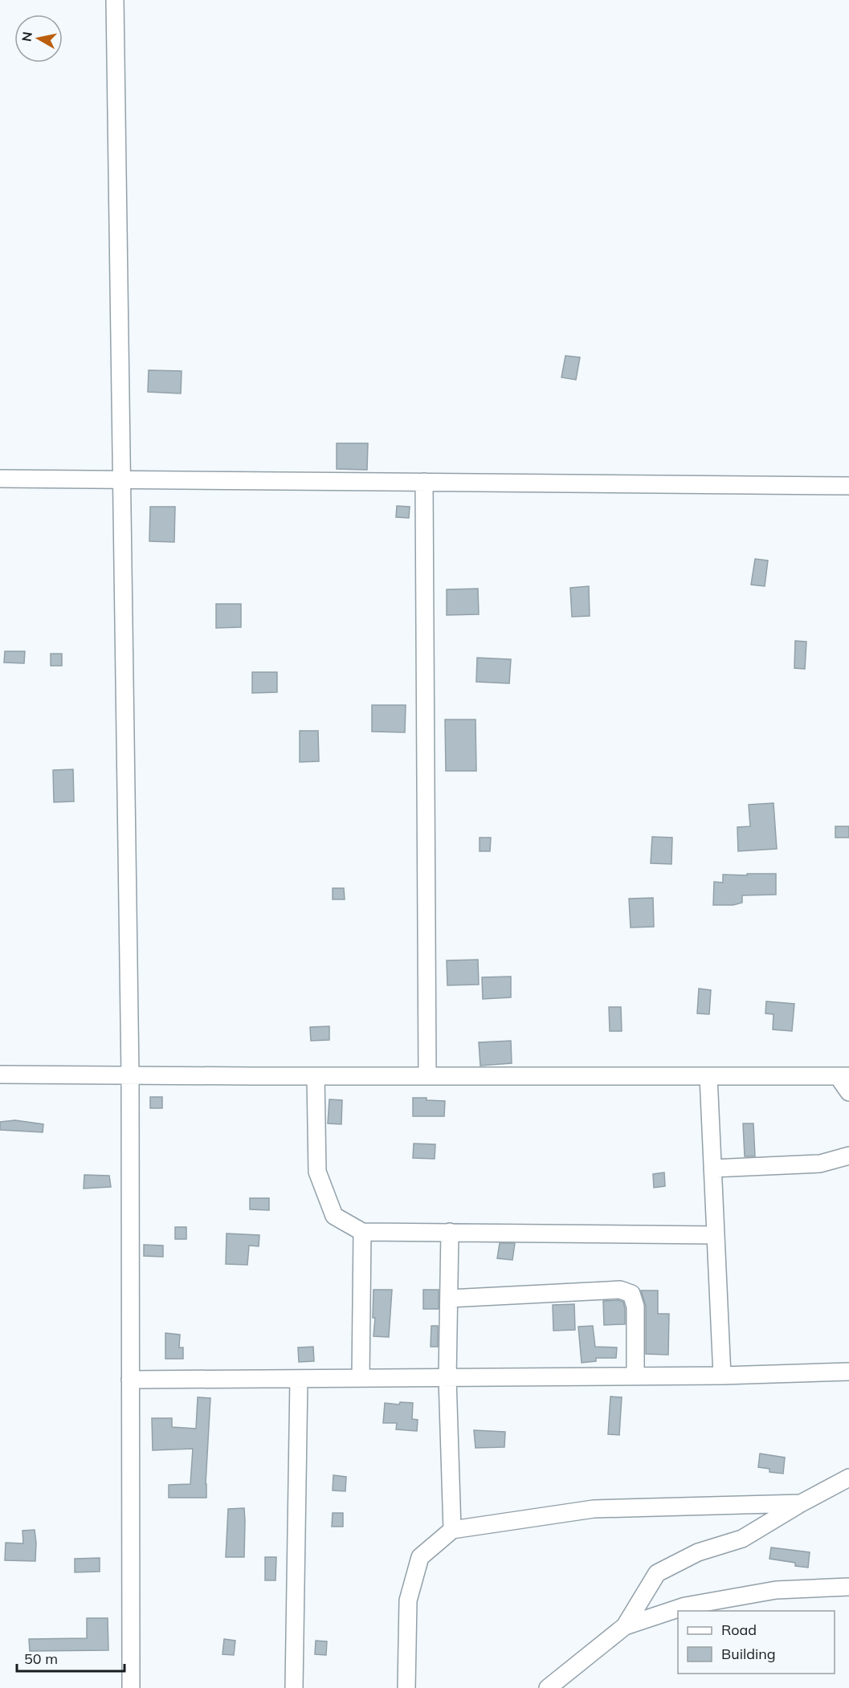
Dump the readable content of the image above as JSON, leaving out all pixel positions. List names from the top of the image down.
{
  "legend": ["Road", "Building"],
  "scale_bar": "50 m",
  "north": "left"
}
